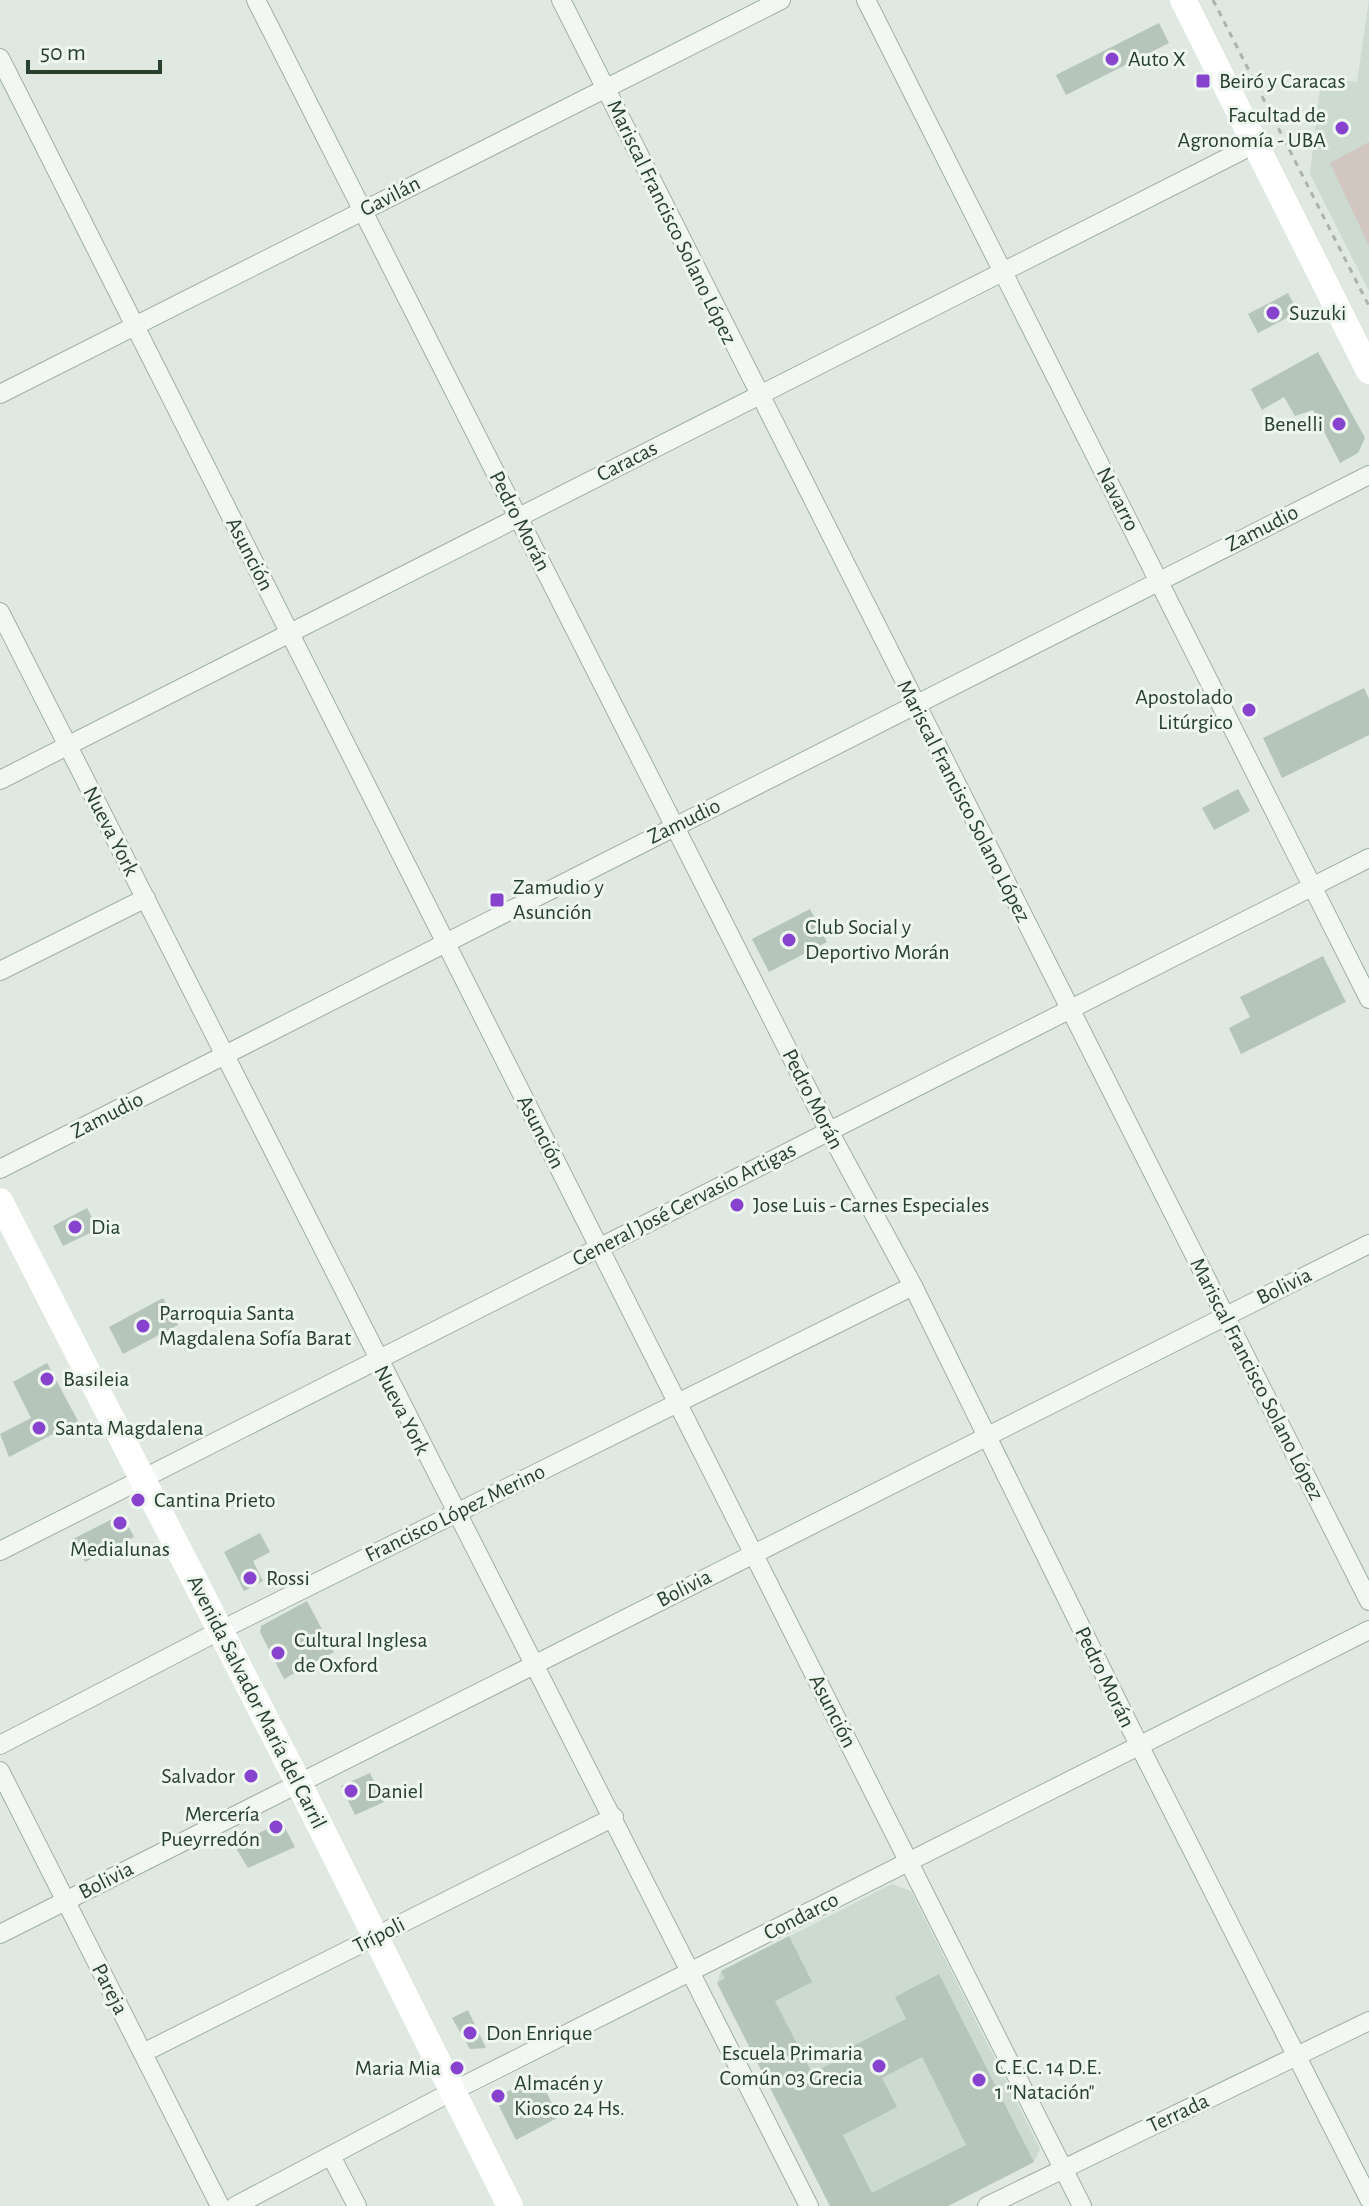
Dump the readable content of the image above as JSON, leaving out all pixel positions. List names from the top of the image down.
{
  "streets": {
    "main road": ["Avenida Salvador María del Carril"],
    "street": [
      "Gavilán",
      "Mariscal Francisco Solano López",
      "Caracas",
      "Navarro",
      "Pedro Morán",
      "Zamudio",
      "Asunción",
      "Nueva York",
      "General José Gervasio Artigas",
      "Bolivia",
      "Francisco López Merino",
      "Condarco",
      "Trípoli",
      "Pareja",
      "Terrada"
    ]
  },
  "crossings": [
    ["Gavilán", "Mariscal Francisco Solano López"],
    ["Gavilán", "Pedro Morán"],
    ["Gavilán", "Asunción"],
    ["Mariscal Francisco Solano López", "Caracas"],
    ["Mariscal Francisco Solano López", "Zamudio"],
    ["Mariscal Francisco Solano López", "General José Gervasio Artigas"],
    ["Mariscal Francisco Solano López", "Bolivia"],
    ["Caracas", "Navarro"],
    ["Caracas", "Pedro Morán"],
    ["Caracas", "Asunción"],
    ["Caracas", "Nueva York"],
    ["Navarro", "Zamudio"],
    ["Navarro", "General José Gervasio Artigas"],
    ["Pedro Morán", "Zamudio"],
    ["Pedro Morán", "General José Gervasio Artigas"],
    ["Pedro Morán", "Bolivia"],
    ["Pedro Morán", "Francisco López Merino"],
    ["Pedro Morán", "Condarco"],
    ["Pedro Morán", "Terrada"],
    ["Zamudio", "Asunción"],
    ["Zamudio", "Nueva York"],
    ["Asunción", "General José Gervasio Artigas"],
    ["Asunción", "Bolivia"],
    ["Asunción", "Francisco López Merino"],
    ["Asunción", "Condarco"],
    ["Asunción", "Terrada"],
    ["Nueva York", "General José Gervasio Artigas"],
    ["Nueva York", "Bolivia"],
    ["Nueva York", "Francisco López Merino"],
    ["Nueva York", "Condarco"],
    ["Nueva York", "Trípoli"],
    ["General José Gervasio Artigas", "Avenida Salvador María del Carril"],
    ["Bolivia", "Avenida Salvador María del Carril"],
    ["Bolivia", "Pareja"],
    ["Francisco López Merino", "Avenida Salvador María del Carril"],
    ["Avenida Salvador María del Carril", "Condarco"],
    ["Avenida Salvador María del Carril", "Trípoli"],
    ["Trípoli", "Pareja"]
  ],
  "places": {
    "other": [
      "Auto X",
      "Facultad de Agronomía - UBA",
      "Suzuki",
      "Benelli",
      "Apostolado Litúrgico",
      "Club Social y Deportivo Morán",
      "Jose Luis - Carnes Especiales",
      "Dia",
      "Parroquia Santa Magdalena Sofía Barat",
      "Basileia",
      "Santa Magdalena",
      "Cantina Prieto",
      "Medialunas",
      "Rossi",
      "Cultural Inglesa de Oxford",
      "Salvador",
      "Daniel",
      "Mercería Pueyrredón",
      "Don Enrique",
      "Escuela Primaria Común 03 Grecia",
      "Maria Mia",
      "C.E.C. 14 D.E. 1 \"Natación\"",
      "Almacén y Kiosco 24 Hs."
    ],
    "transit": ["Beiró y Caracas", "Zamudio y Asunción"]
  },
  "scale_bar": "50 m"
}
